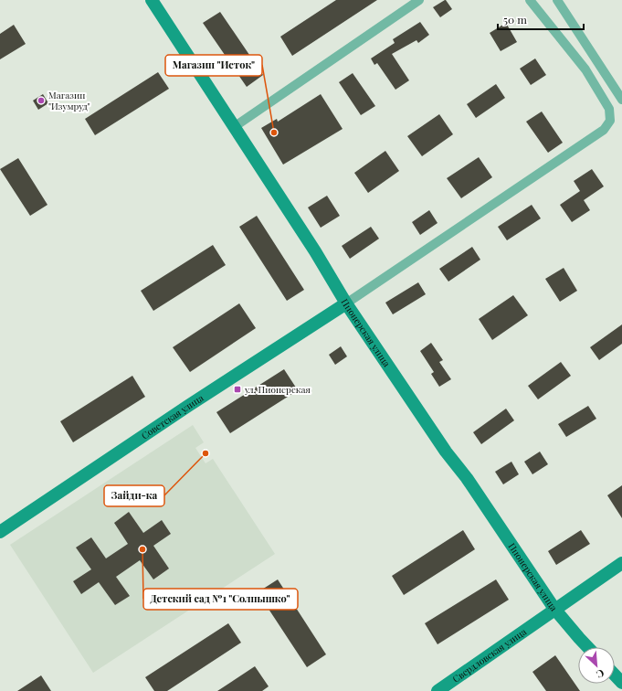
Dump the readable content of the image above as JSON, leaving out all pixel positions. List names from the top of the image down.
{
  "streets": {
    "street": ["Пионерская улица", "Советская улица", "Свердловская улица"]
  },
  "crossings": [
    ["Пионерская улица", "Советская улица"],
    ["Пионерская улица", "Свердловская улица"]
  ],
  "places": {
    "other": [
      "Магазин \"Изумруд\"",
      "Магазин \"Исток\"",
      "Зайди-ка",
      "Детский сад №1 \"Солнышко\""
    ],
    "transit": ["ул. Пионерская"]
  },
  "scale_bar": "50 m",
  "north": "bottom right"
}
